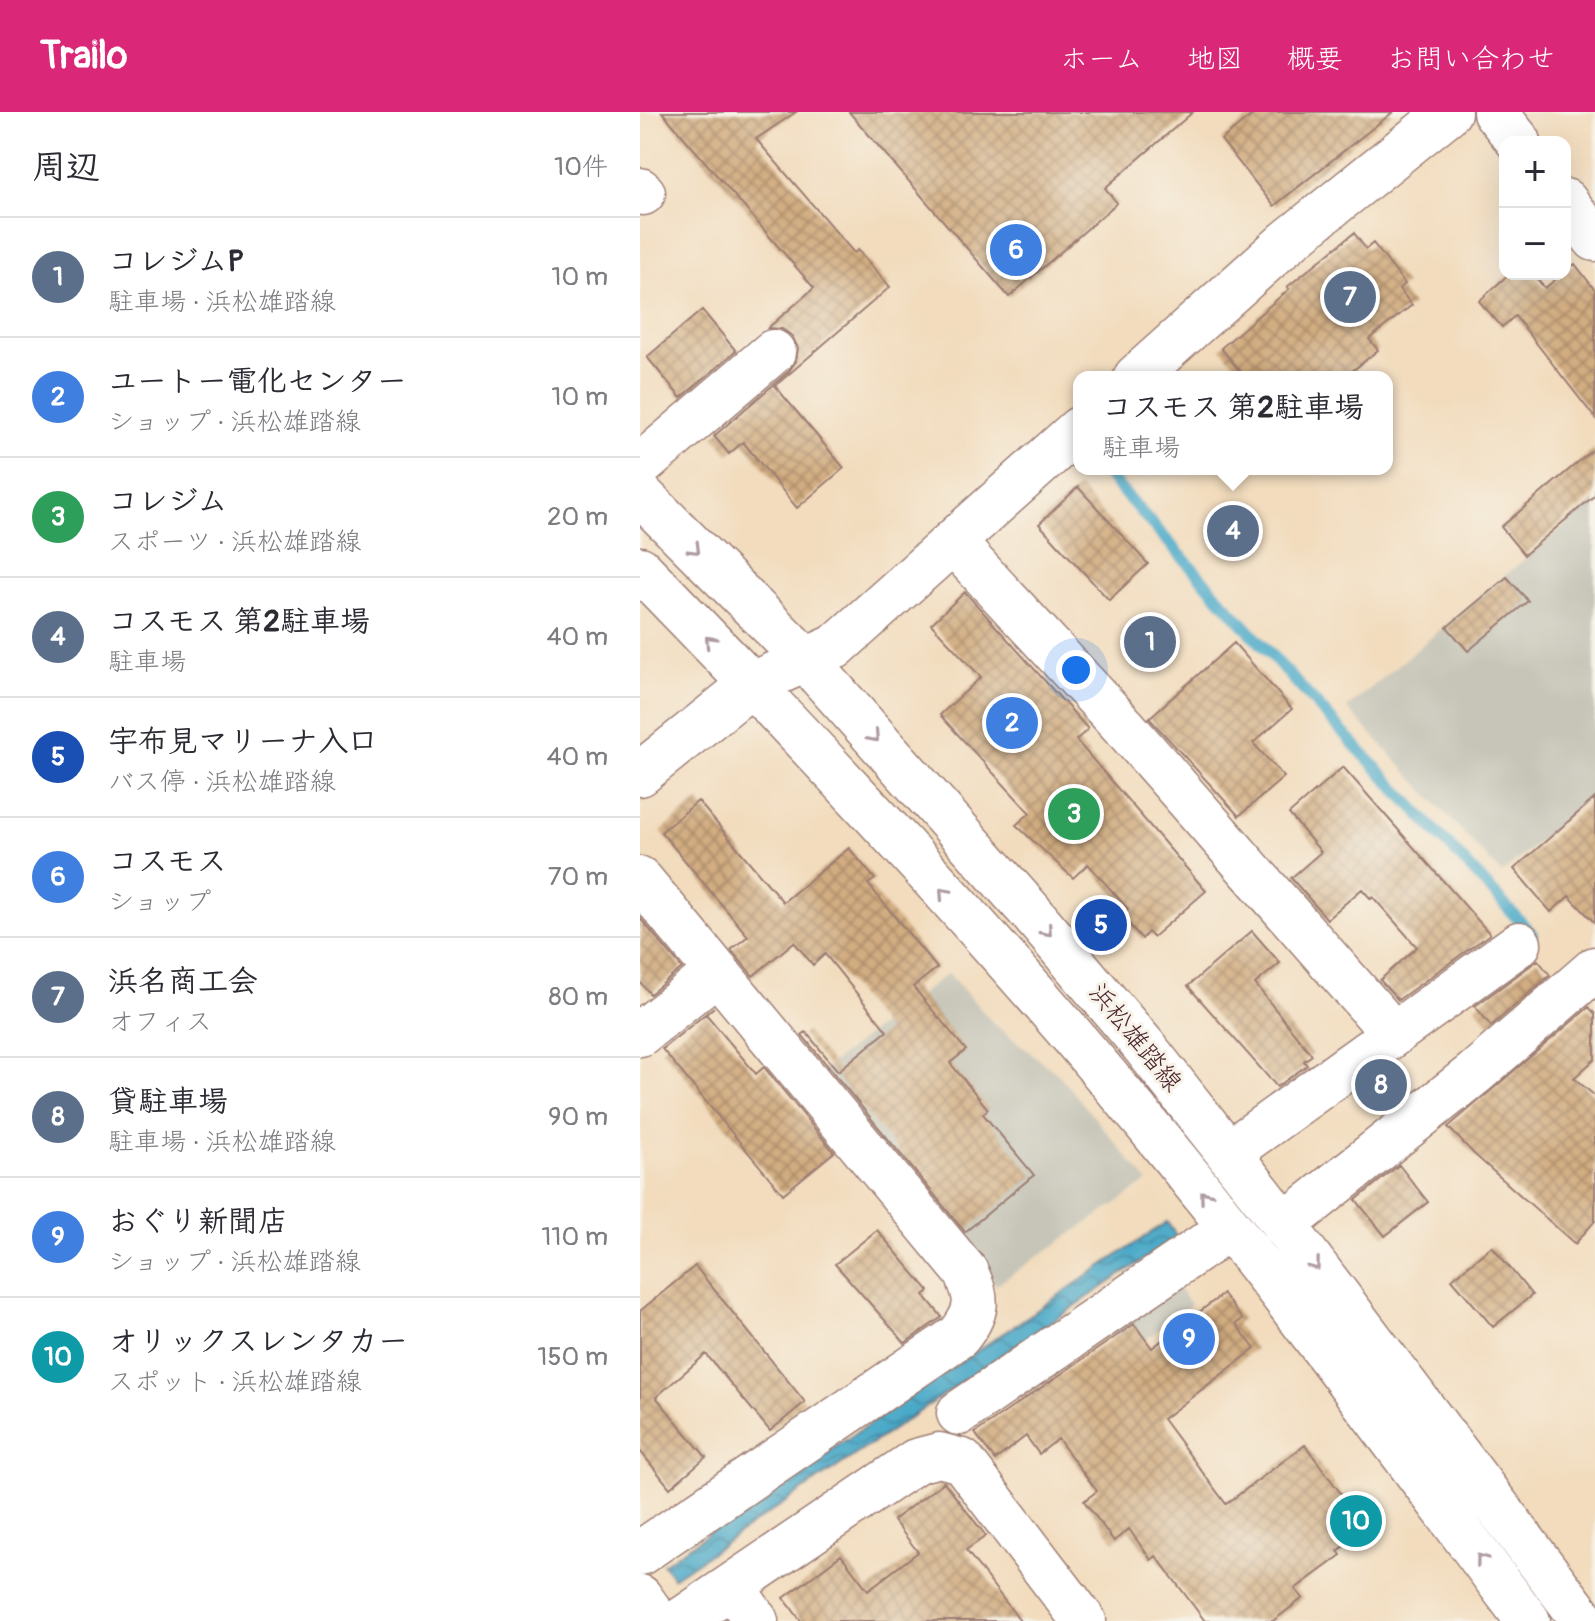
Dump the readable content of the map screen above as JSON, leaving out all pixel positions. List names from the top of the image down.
{
  "streets": {
    "street": ["浜松雄踏線"]
  },
  "page": {
    "header": "Trailo",
    "nav": [
      "ホーム",
      "地図",
      "概要",
      "お問い合わせ"
    ],
    "heading": ["周辺", "10件"],
    "map_buttons": ["+", "−"],
    "list": [
      {
        "mark": "1",
        "name": "コレジムP",
        "note": "駐車場 · 浜松雄踏線",
        "value": "10 m"
      },
      {
        "mark": "2",
        "name": "ユートー電化センター",
        "note": "ショップ · 浜松雄踏線",
        "value": "10 m"
      },
      {
        "mark": "3",
        "name": "コレジム",
        "note": "スポーツ · 浜松雄踏線",
        "value": "20 m"
      },
      {
        "mark": "4",
        "name": "コスモス 第2駐車場",
        "note": "駐車場",
        "value": "40 m"
      },
      {
        "mark": "5",
        "name": "宇布見マリーナ入口",
        "note": "バス停 · 浜松雄踏線",
        "value": "40 m"
      },
      {
        "mark": "6",
        "name": "コスモス",
        "note": "ショップ",
        "value": "70 m"
      },
      {
        "mark": "7",
        "name": "浜名商工会",
        "note": "オフィス",
        "value": "80 m"
      },
      {
        "mark": "8",
        "name": "貸駐車場",
        "note": "駐車場 · 浜松雄踏線",
        "value": "90 m"
      },
      {
        "mark": "9",
        "name": "おぐり新聞店",
        "note": "ショップ · 浜松雄踏線",
        "value": "110 m"
      },
      {
        "mark": "10",
        "name": "オリックスレンタカー",
        "note": "スポット · 浜松雄踏線",
        "value": "150 m"
      }
    ],
    "pins": [
      "6",
      "7",
      "4",
      "1",
      "2",
      "3",
      "5",
      "8",
      "9",
      "10"
    ],
    "popup": ["コスモス 第2駐車場", "駐車場"]
  }
}
